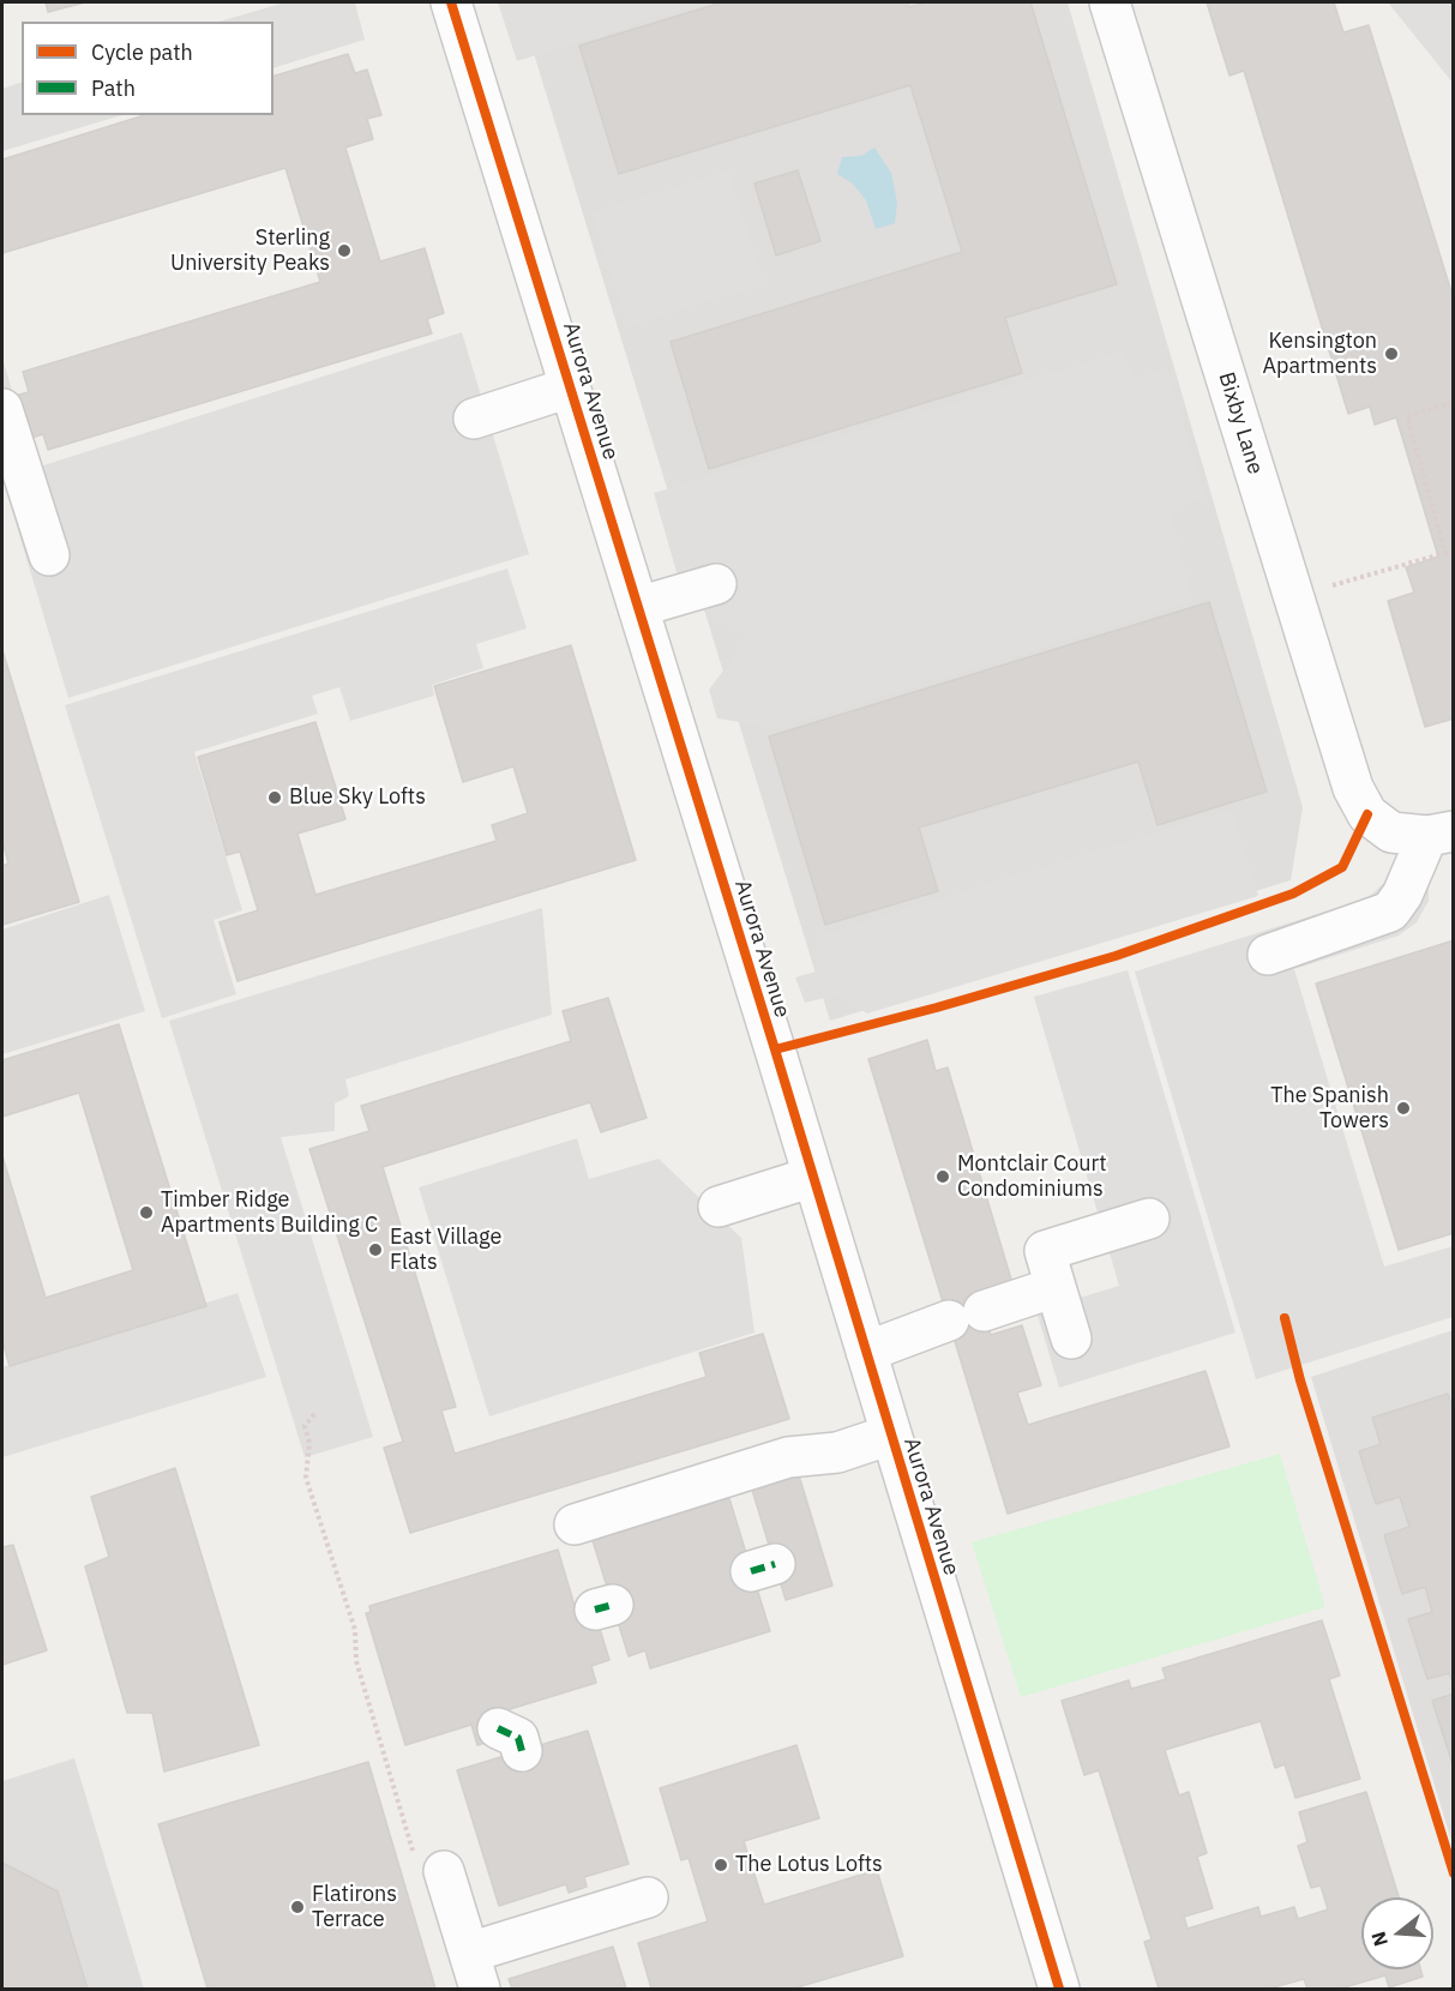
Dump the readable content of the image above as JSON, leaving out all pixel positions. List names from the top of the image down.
{
  "streets": {
    "street": ["Aurora Avenue", "Bixby Lane"]
  },
  "places": [
    "Sterling University Peaks",
    "Kensington Apartments",
    "Blue Sky Lofts",
    "The Spanish Towers",
    "Montclair Court Condominiums",
    "Timber Ridge Apartments Building C",
    "East Village Flats",
    "The Lotus Lofts",
    "Flatirons Terrace"
  ],
  "legend": ["Cycle path", "Path"],
  "north": "left"
}
